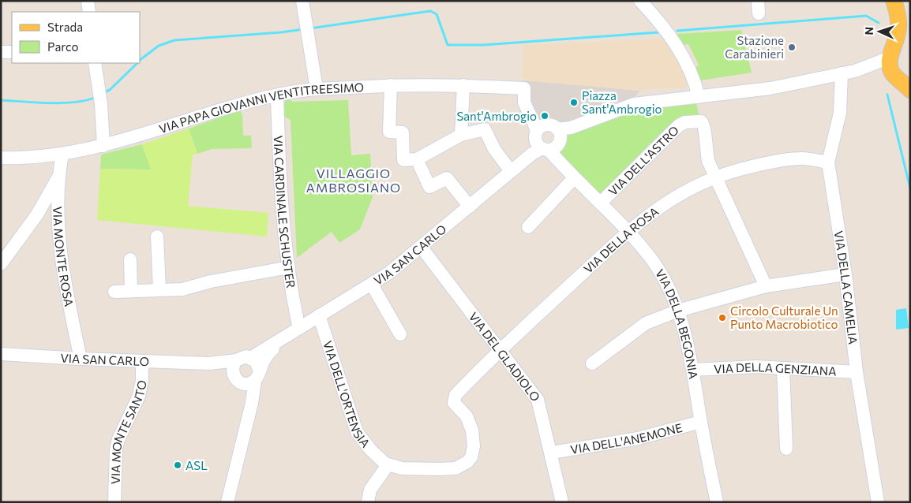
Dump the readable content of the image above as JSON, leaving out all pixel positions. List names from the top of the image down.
{
  "streets": {
    "street": [
      "VIA PAPA GIOVANNI VENTITREESIMO",
      "VIA DELL'ASTRO",
      "VIA CARDINALE SCHUSTER",
      "VIA DELLA ROSA",
      "VIA SAN CARLO",
      "VIA MONTE ROSA",
      "VIA DELLA CAMELIA",
      "VIA DELLA BEGONIA",
      "VIA DEL GLADIOLO",
      "VIA DELLA GENZIANA",
      "VIA DELL'ORTENSIA",
      "VIA MONTE SANTO",
      "VIA DELL'ANEMONE"
    ]
  },
  "crossings": [
    ["VIA PAPA GIOVANNI VENTITREESIMO", "VIA CARDINALE SCHUSTER"],
    ["VIA PAPA GIOVANNI VENTITREESIMO", "VIA SAN CARLO"],
    ["VIA PAPA GIOVANNI VENTITREESIMO", "VIA MONTE ROSA"],
    ["VIA PAPA GIOVANNI VENTITREESIMO", "VIA DELLA BEGONIA"],
    ["VIA DELL'ASTRO", "VIA DELLA ROSA"],
    ["VIA DELL'ASTRO", "VIA DELLA BEGONIA"],
    ["VIA CARDINALE SCHUSTER", "VIA SAN CARLO"],
    ["VIA DELLA ROSA", "VIA DELLA CAMELIA"],
    ["VIA DELLA ROSA", "VIA DELLA BEGONIA"],
    ["VIA DELLA ROSA", "VIA DEL GLADIOLO"],
    ["VIA DELLA ROSA", "VIA DELL'ORTENSIA"],
    ["VIA SAN CARLO", "VIA MONTE ROSA"],
    ["VIA SAN CARLO", "VIA DELLA BEGONIA"],
    ["VIA SAN CARLO", "VIA DEL GLADIOLO"],
    ["VIA SAN CARLO", "VIA DELL'ORTENSIA"],
    ["VIA SAN CARLO", "VIA MONTE SANTO"],
    ["VIA DELLA CAMELIA", "VIA DELLA GENZIANA"],
    ["VIA DELLA BEGONIA", "VIA DELLA GENZIANA"],
    ["VIA DELLA BEGONIA", "VIA DELL'ANEMONE"],
    ["VIA DEL GLADIOLO", "VIA DELL'ANEMONE"]
  ],
  "districts": ["VILLAGGIO AMBROSIANO"],
  "places": [
    "Stazione Carabinieri",
    "Piazza Sant'Ambrogio",
    "Sant'Ambrogio",
    "Circolo Culturale Un Punto Macrobiotico",
    "ASL"
  ],
  "legend": ["Strada", "Parco"],
  "north": "left"
}
